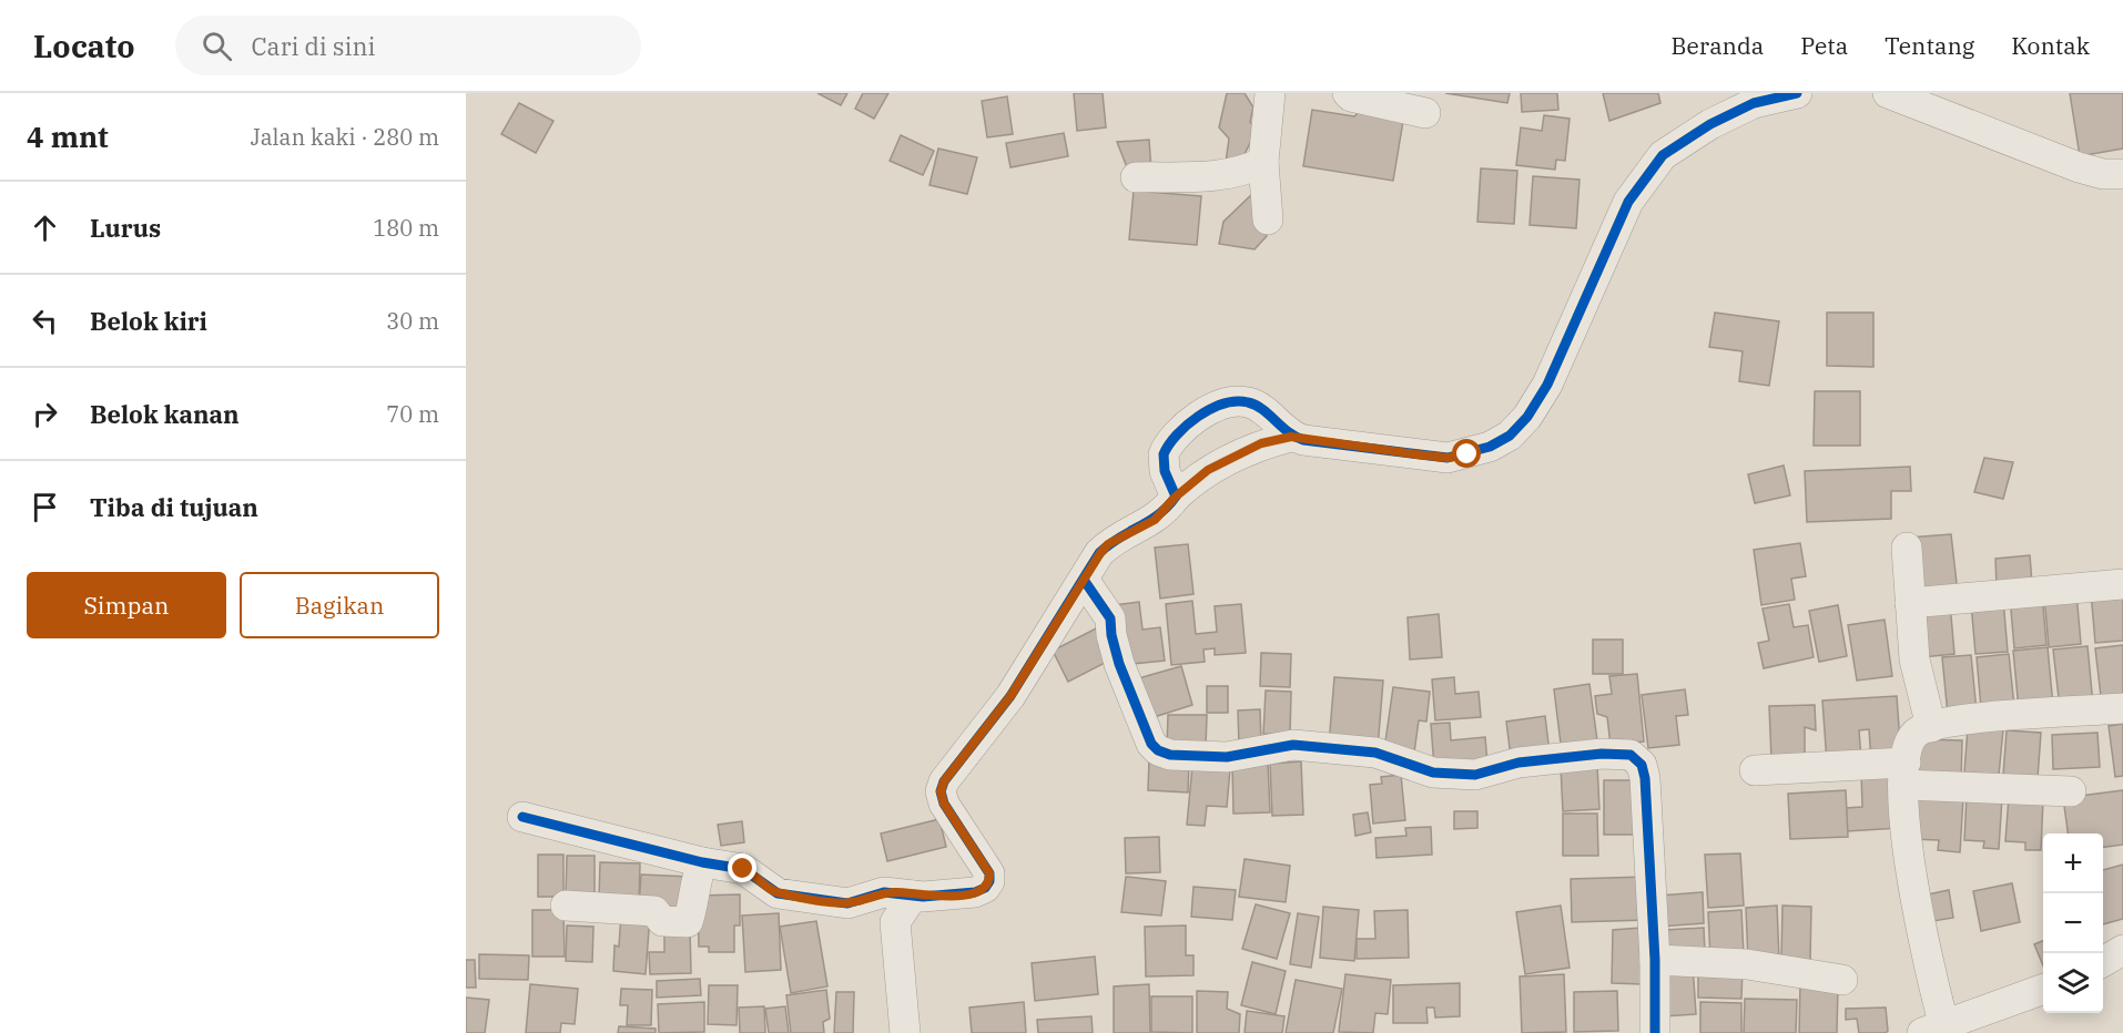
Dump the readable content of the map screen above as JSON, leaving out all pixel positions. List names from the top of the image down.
{
  "page": {
    "header": "Locato",
    "search": "Cari di sini",
    "nav": [
      "Beranda",
      "Peta",
      "Tentang",
      "Kontak"
    ],
    "heading": ["4 mnt", "Jalan kaki · 280 m"],
    "list": [
      ["Lurus", "180 m"],
      ["Belok kiri", "30 m"],
      ["Belok kanan", "70 m"],
      "Tiba di tujuan"
    ],
    "buttons": ["Simpan", "Bagikan"],
    "map_buttons": ["+", "−"]
  }
}
